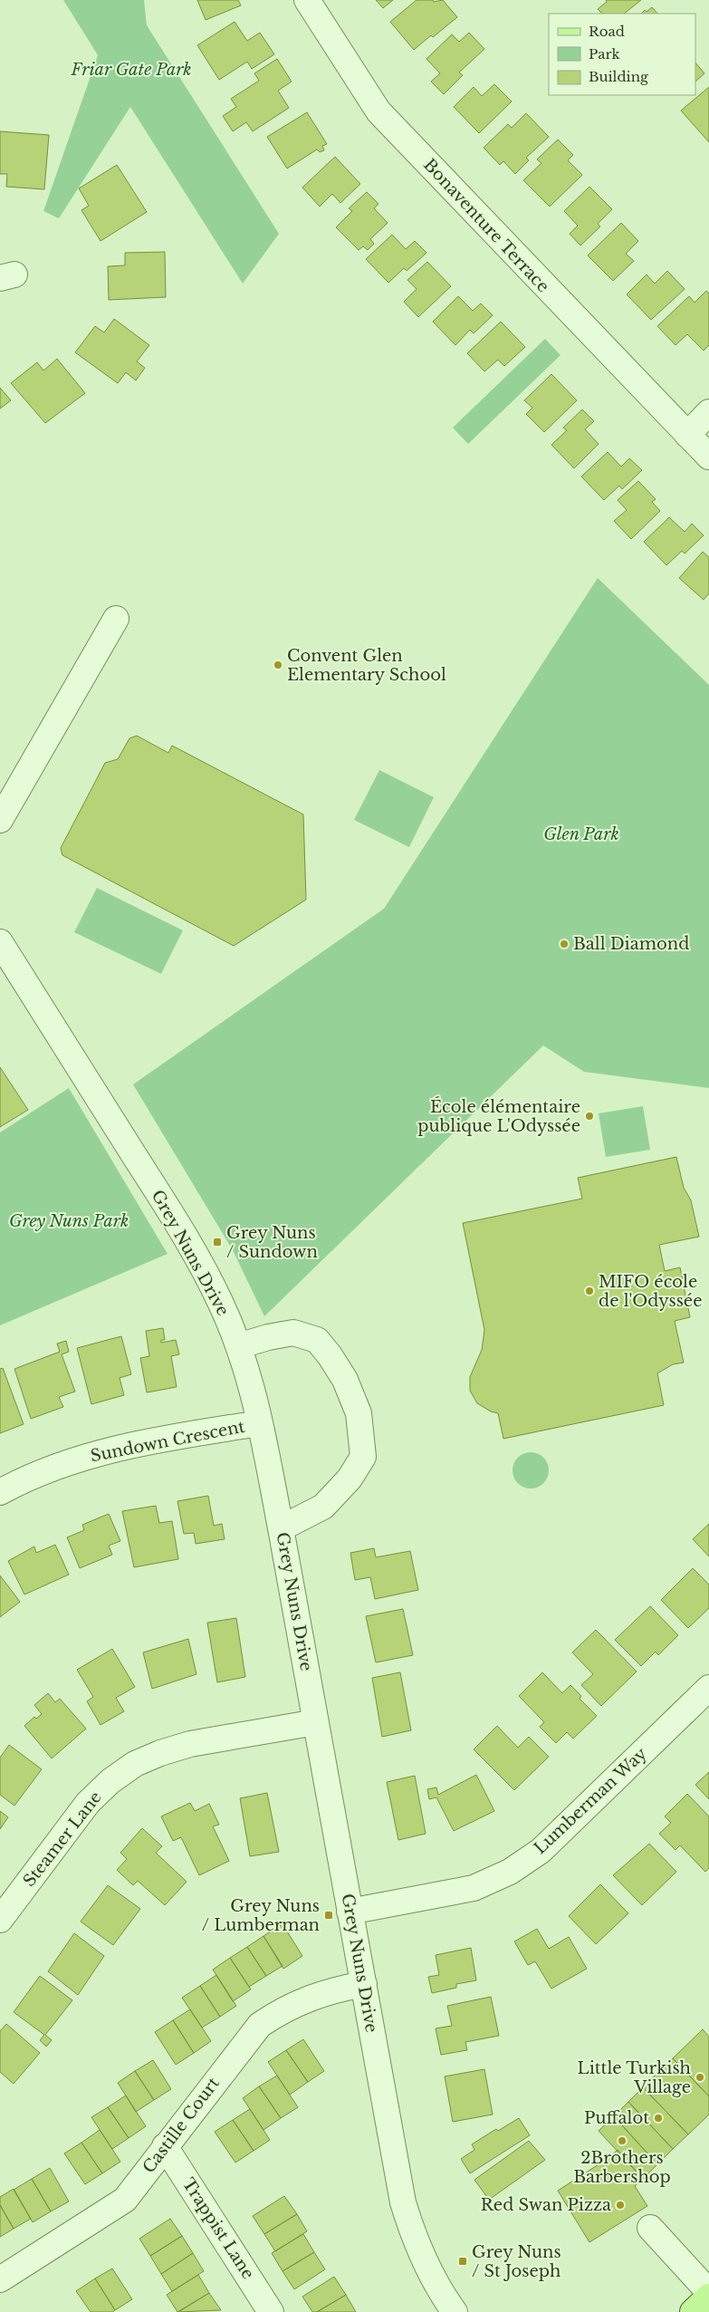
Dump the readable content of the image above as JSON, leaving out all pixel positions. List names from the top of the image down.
{
  "streets": {
    "street": [
      "Bonaventure Terrace",
      "Grey Nuns Drive",
      "Sundown Crescent",
      "Lumberman Way",
      "Steamer Lane",
      "Castille Court",
      "Trappist Lane"
    ]
  },
  "crossings": [
    ["Grey Nuns Drive", "Sundown Crescent"],
    ["Grey Nuns Drive", "Lumberman Way"],
    ["Grey Nuns Drive", "Steamer Lane"],
    ["Grey Nuns Drive", "Castille Court"],
    ["Castille Court", "Trappist Lane"]
  ],
  "parks": ["Friar Gate Park", "Glen Park", "Grey Nuns Park"],
  "places": {
    "other": [
      "Convent Glen Elementary School",
      "Ball Diamond",
      "École élémentaire publique L'Odyssée",
      "MIFO école de l'Odyssée",
      "Little Turkish Village",
      "Puffalot",
      "2Brothers Barbershop",
      "Red Swan Pizza"
    ],
    "transit": ["Grey Nuns / Sundown", "Grey Nuns / Lumberman", "Grey Nuns / St Joseph"]
  },
  "legend": ["Road", "Park", "Building"]
}
